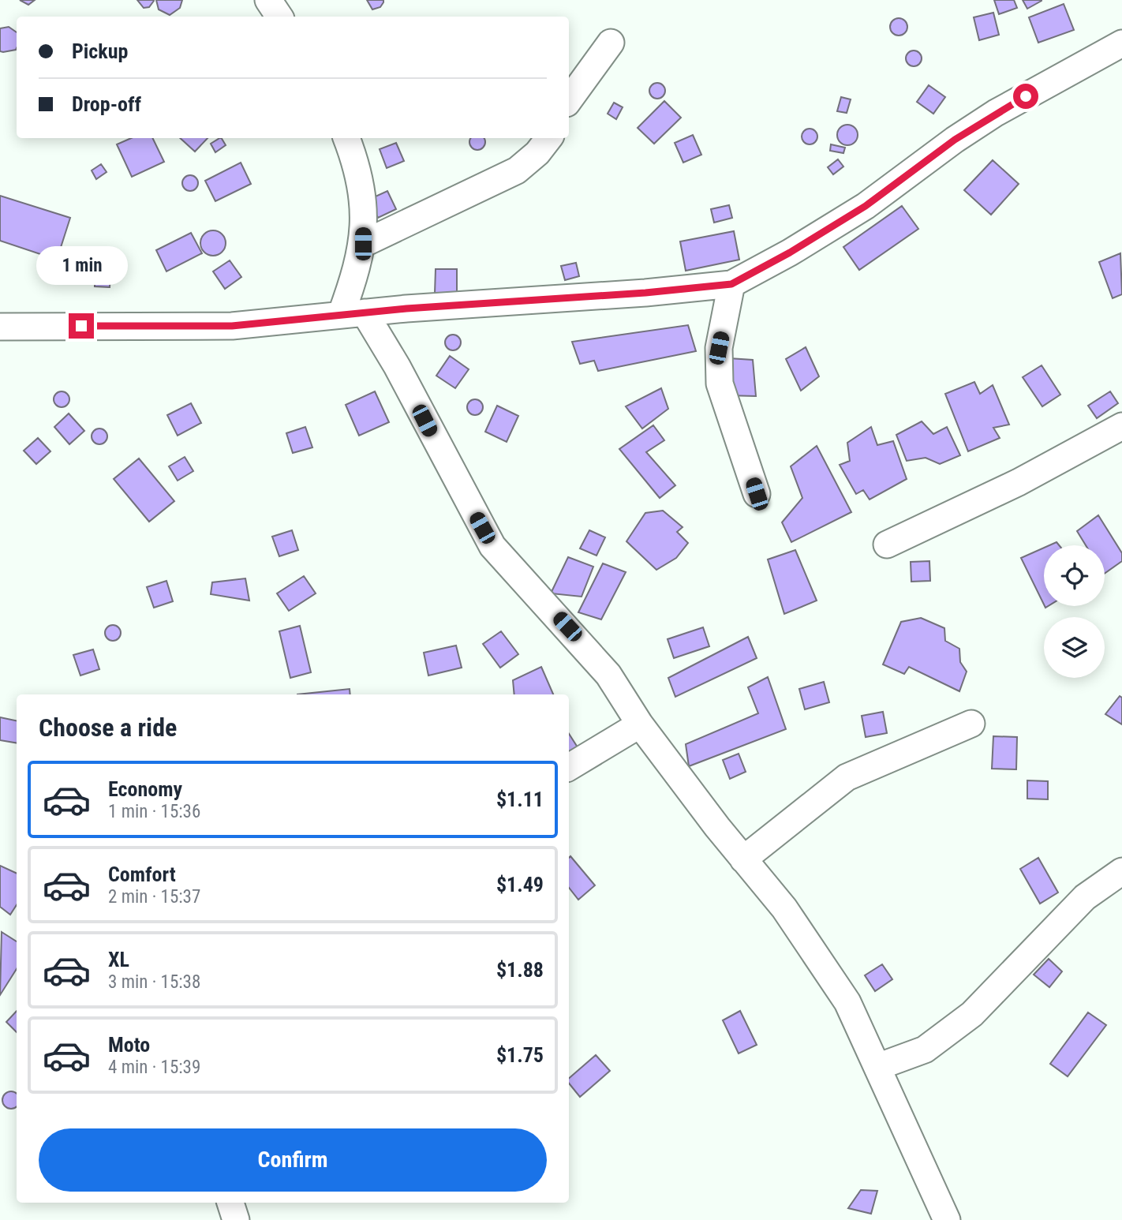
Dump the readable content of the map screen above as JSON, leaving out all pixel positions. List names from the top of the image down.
{
  "page": {
    "banner": ["Pickup", "Drop-off"],
    "bubble": "1 min",
    "heading": "Choose a ride",
    "list": [
      {
        "name": "Economy",
        "note": "1 min · 15:36",
        "value": "$1.11"
      },
      {
        "name": "Comfort",
        "note": "2 min · 15:37",
        "value": "$1.49"
      },
      {
        "name": "XL",
        "note": "3 min · 15:38",
        "value": "$1.88"
      },
      {
        "name": "Moto",
        "note": "4 min · 15:39",
        "value": "$1.75"
      }
    ],
    "buttons": "Confirm"
  }
}
